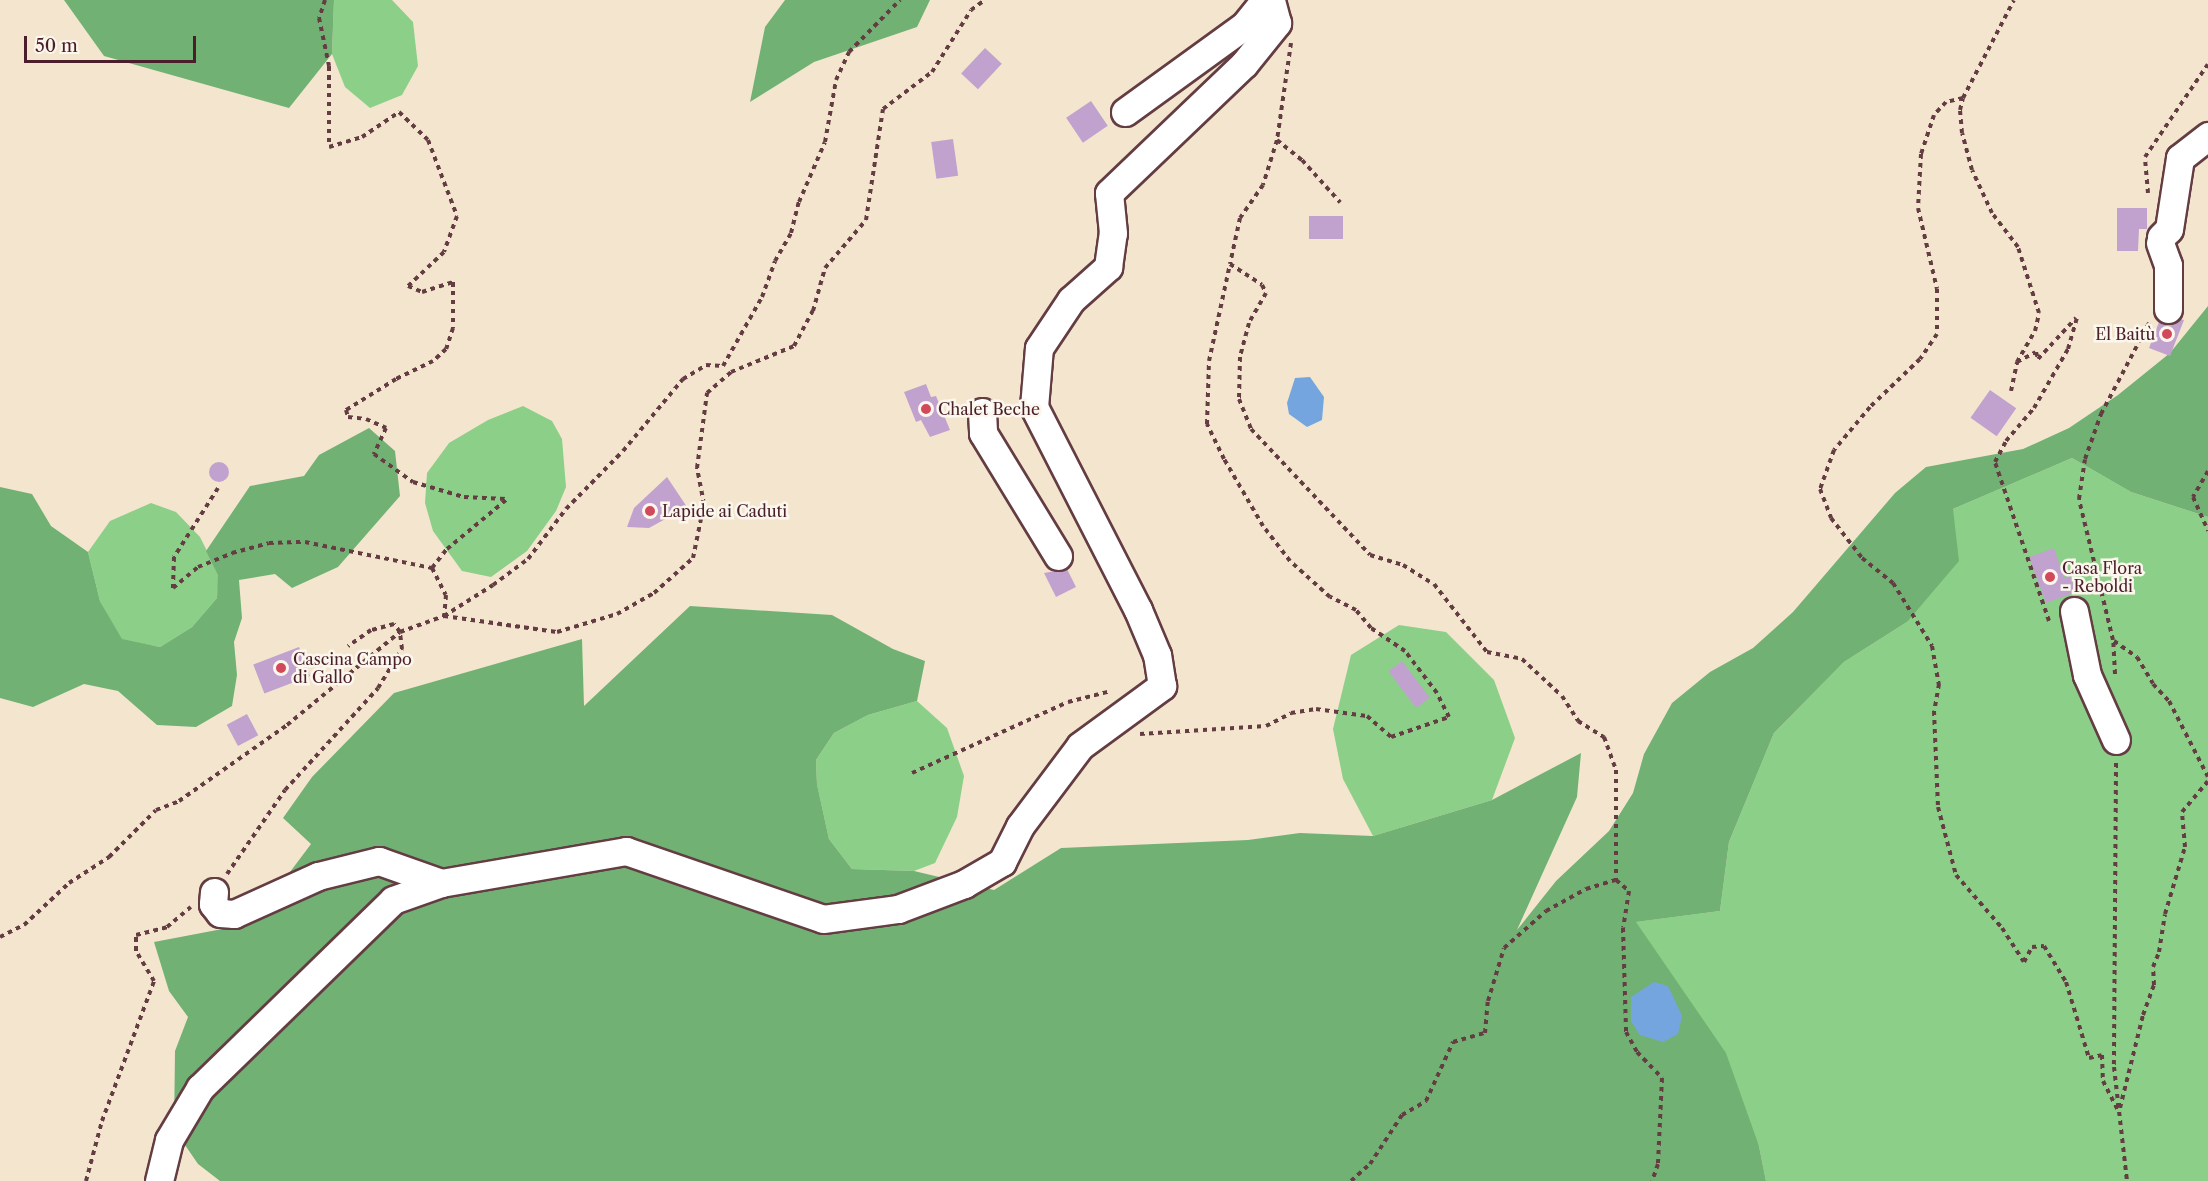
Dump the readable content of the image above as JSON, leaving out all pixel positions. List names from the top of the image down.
{
  "places": [
    "El Baitù",
    "Chalet Beche",
    "Lapide ai Caduti",
    "Casa Flora - Reboldi",
    "Cascina Campo di Gallo"
  ],
  "scale_bar": "50 m"
}
